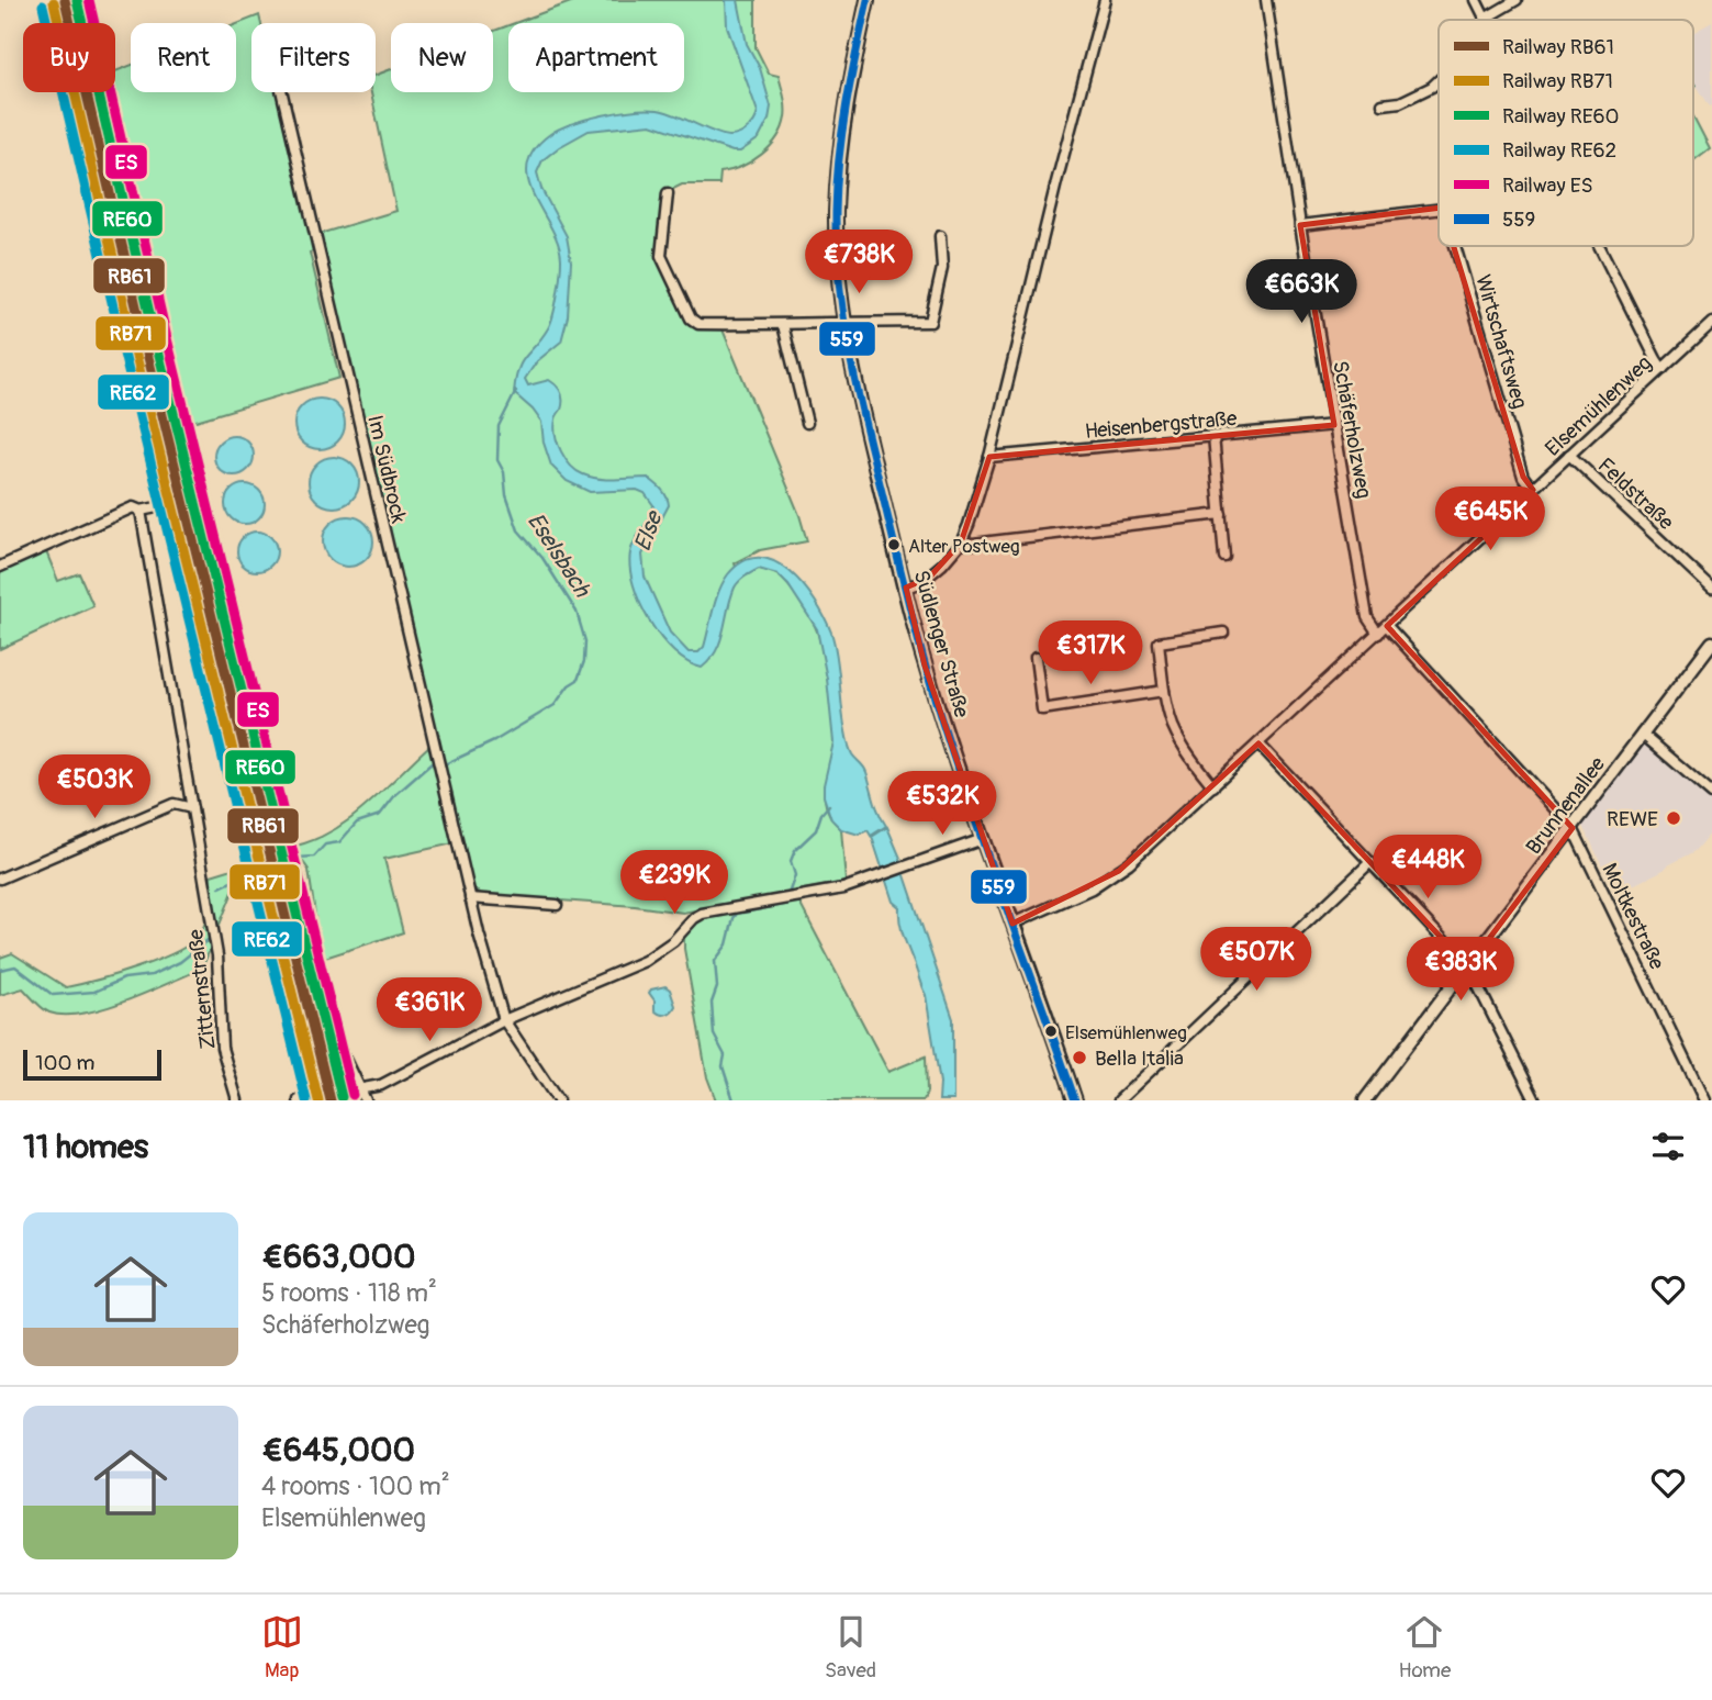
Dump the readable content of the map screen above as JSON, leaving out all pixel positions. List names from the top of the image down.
{
  "streets": {
    "main road": ["Südlenger Straße"],
    "street": [
      "Wirtschaftsweg",
      "Elsemühlenweg",
      "Heisenbergstraße",
      "Schäferholzweg",
      "Im Südbrock",
      "Feldstraße",
      "Brunnenallee",
      "Moltkestraße",
      "Zitternstraße"
    ]
  },
  "crossings": [
    ["Wirtschaftsweg", "Elsemühlenweg"],
    ["Wirtschaftsweg", "Schäferholzweg"],
    ["Elsemühlenweg", "Schäferholzweg"],
    ["Elsemühlenweg", "Feldstraße"],
    ["Elsemühlenweg", "Südlenger Straße"],
    ["Elsemühlenweg", "Moltkestraße"],
    ["Heisenbergstraße", "Schäferholzweg"],
    ["Brunnenallee", "Moltkestraße"]
  ],
  "water": ["Else", "Eselsbach"],
  "places": [
    "Alter Postweg",
    "REWE",
    "Elsemühlenweg",
    "Bella Italia"
  ],
  "lines": [
    "rail line RB61",
    "rail line RE60",
    "rail line ES",
    "transit line 559",
    "rail line RB71",
    "rail line RE62"
  ],
  "legend": [
    "Railway RB61",
    "Railway RB71",
    "Railway RE60",
    "Railway RE62",
    "Railway ES",
    "559"
  ],
  "scale_bar": "100 m",
  "page": {
    "chip": [
      "Buy",
      "Rent",
      "Filters",
      "New",
      "Apartment"
    ],
    "price": [
      "€738K",
      "€663K",
      "€645K",
      "€317K",
      "€503K",
      "€532K",
      "€448K",
      "€239K",
      "€507K",
      "€383K",
      "€361K"
    ],
    "scale": "100 m",
    "heading": "11 homes",
    "list": [
      {
        "name": "€663,000",
        "note": "5 rooms · 118 m² · Schäferholzweg"
      },
      {
        "name": "€645,000",
        "note": "4 rooms · 100 m² · Elsemühlenweg"
      }
    ],
    "tabs": ["Map", "Saved", "Home"]
  }
}
